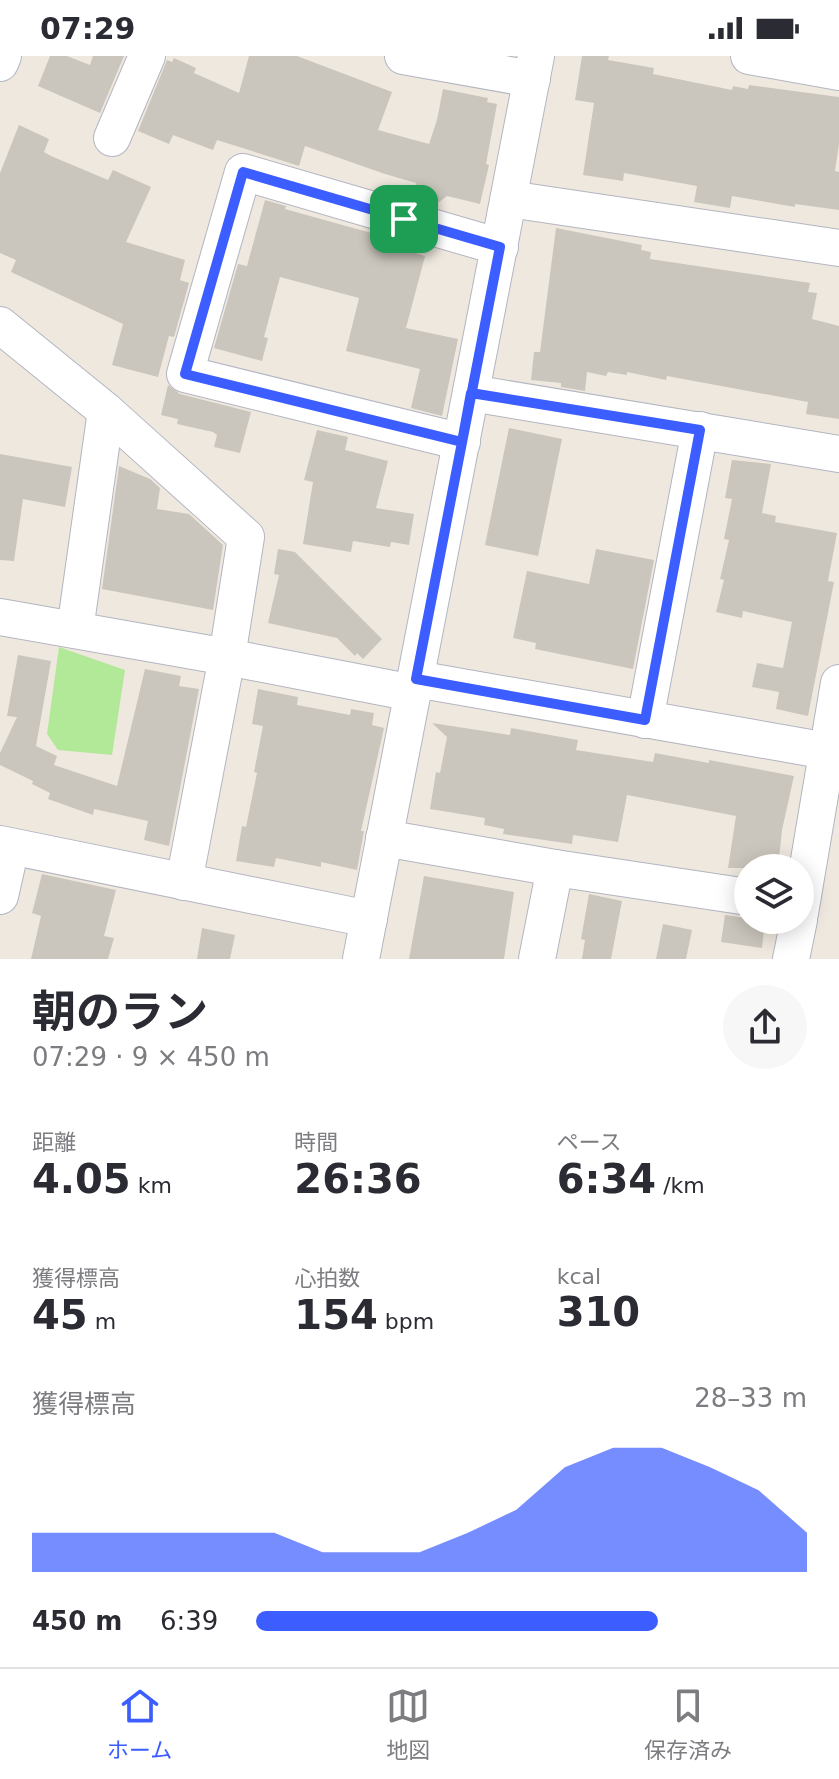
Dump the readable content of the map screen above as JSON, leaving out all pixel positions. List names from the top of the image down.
{
  "page": {
    "status": "07:29",
    "heading": ["朝のラン", "07:29 · 9 × 450 m"],
    "stats": [
      ["距離", "4.05 km"],
      ["時間", "26:36"],
      ["ペース", "6:34 /km"],
      ["獲得標高", "45 m"],
      ["心拍数", "154 bpm"],
      ["kcal", "310"]
    ],
    "chart": ["獲得標高", "28–33 m"],
    "list": [
      {
        "name": "450 m",
        "note": "6:39"
      }
    ],
    "tabs": ["ホーム", "地図", "保存済み"]
  }
}
